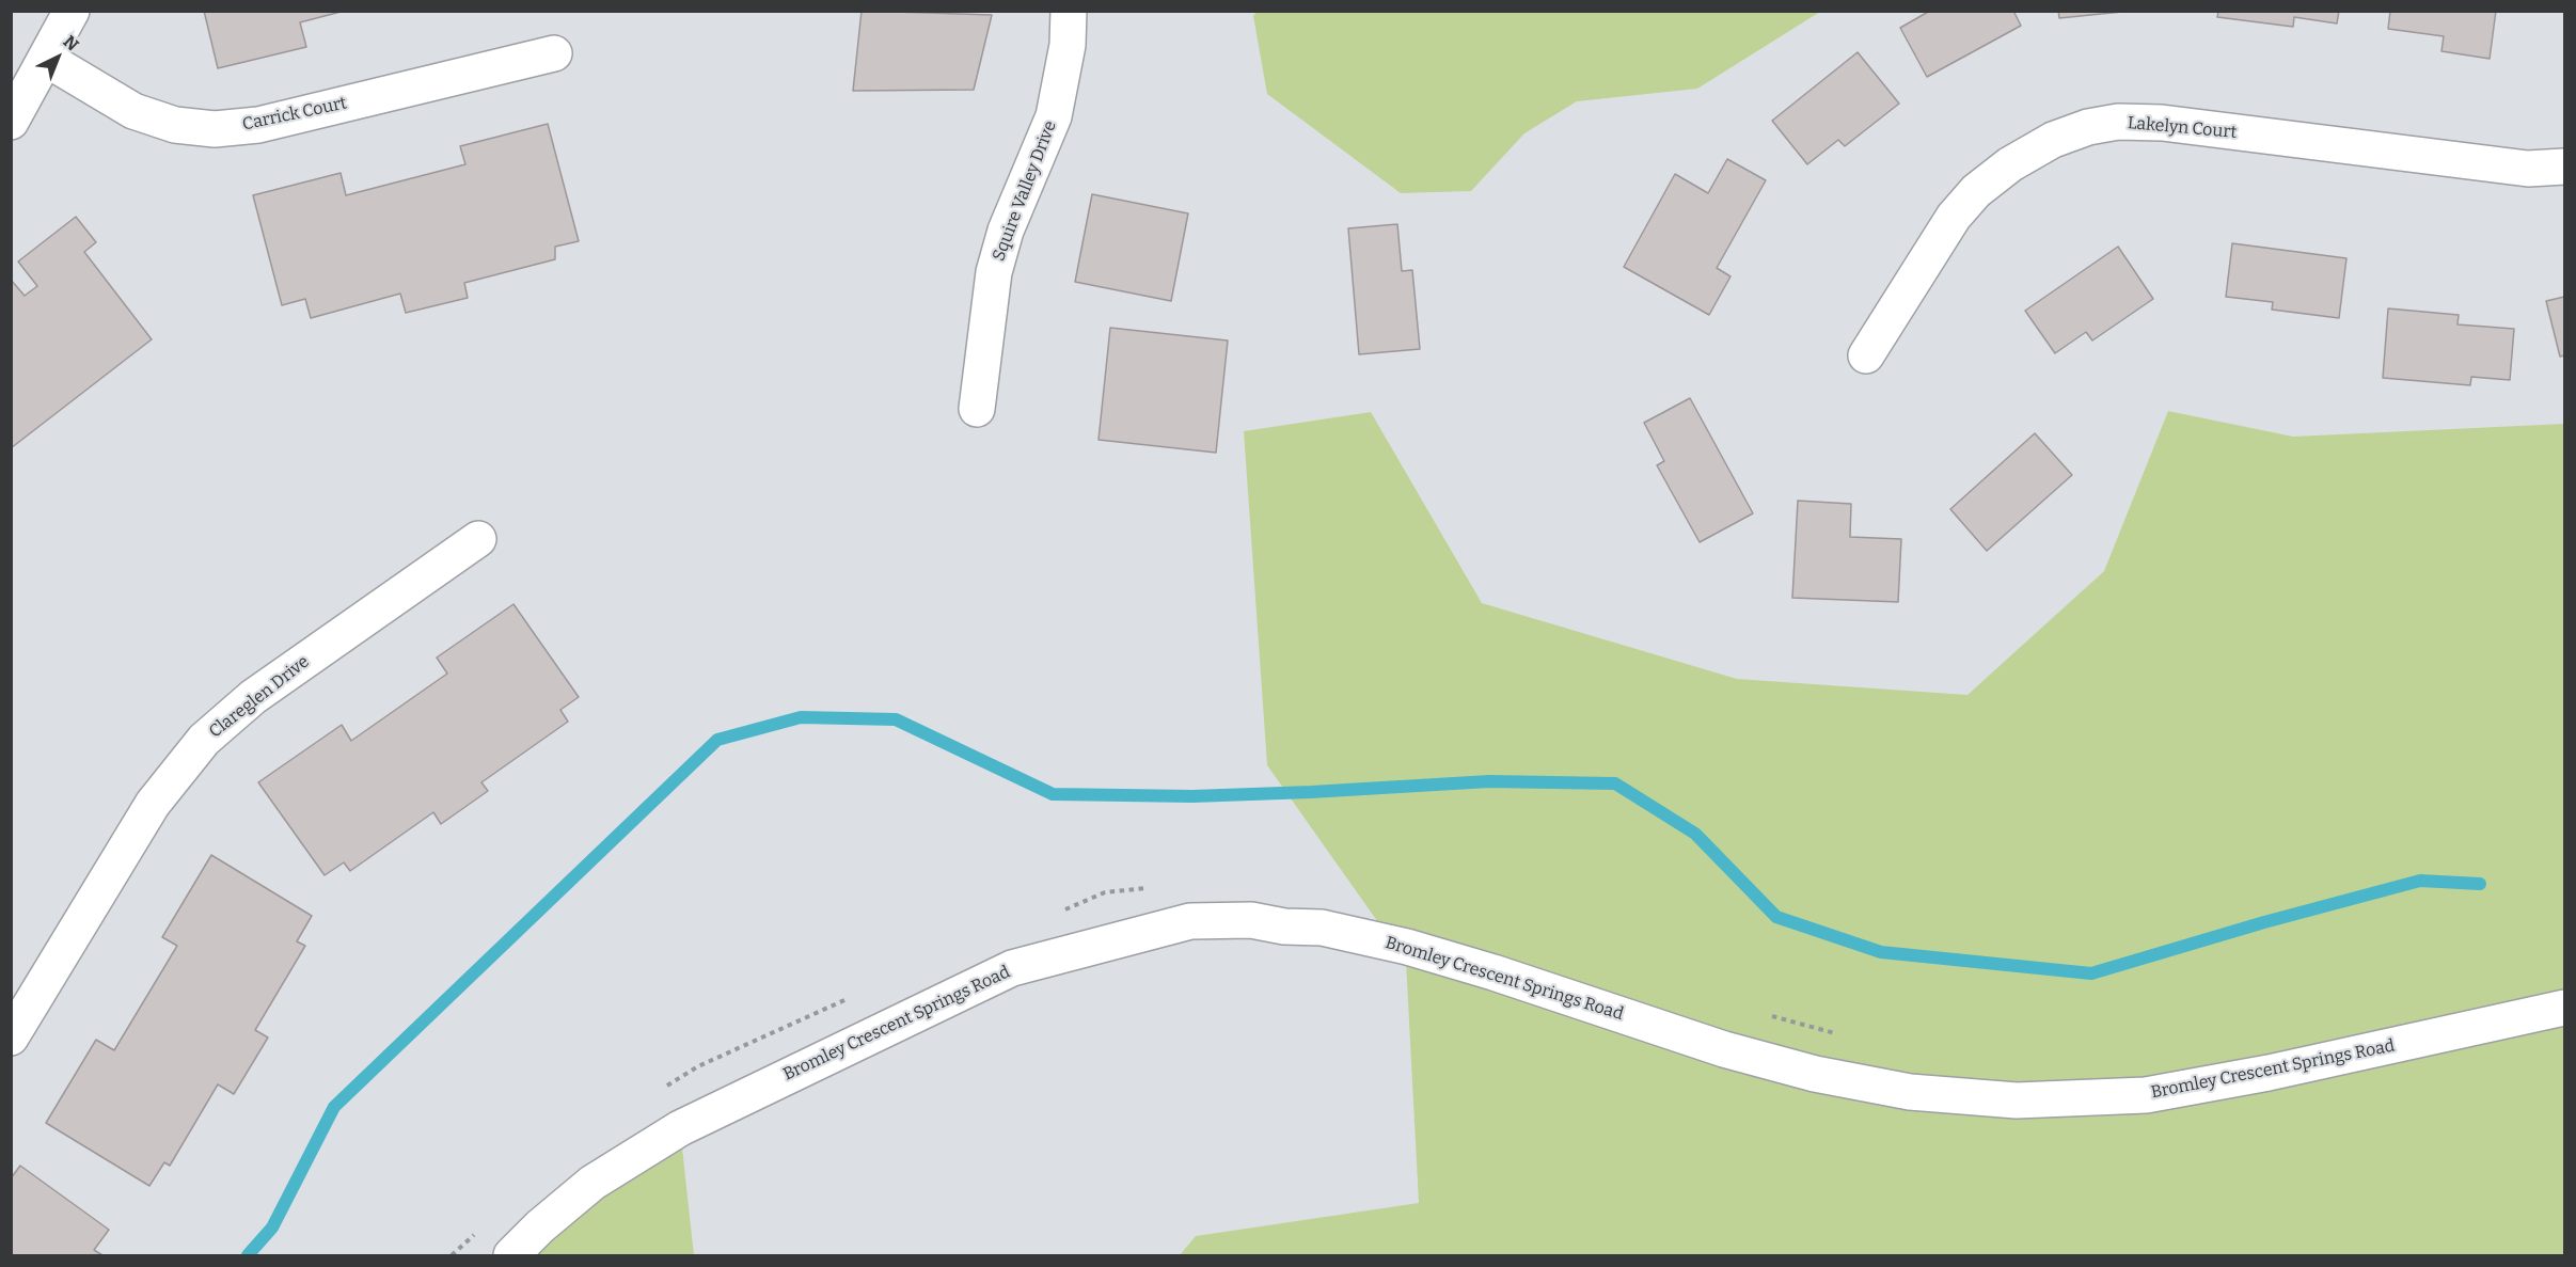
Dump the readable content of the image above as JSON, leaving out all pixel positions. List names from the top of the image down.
{
  "streets": {
    "street": [
      "Carrick Court",
      "Lakelyn Court",
      "Squire Valley Drive",
      "Clareglen Drive",
      "Bromley Crescent Springs Road"
    ]
  },
  "north": "top right"
}
